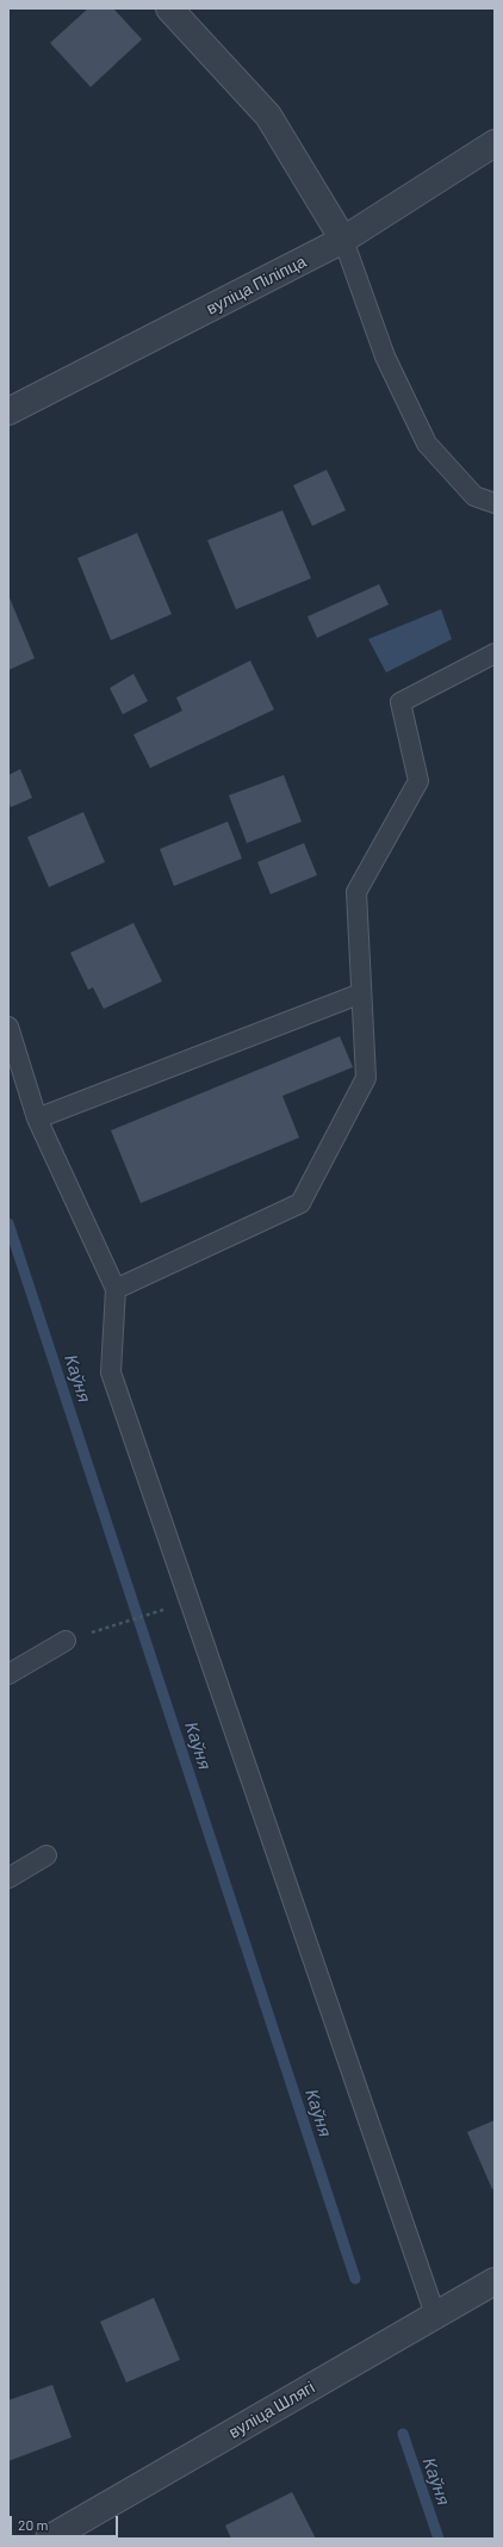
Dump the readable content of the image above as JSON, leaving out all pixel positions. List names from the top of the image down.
{
  "streets": {
    "street": ["вуліца Піліпца", "вуліца Шлягі"]
  },
  "water": ["Каўня"],
  "scale_bar": "20 m"
}
